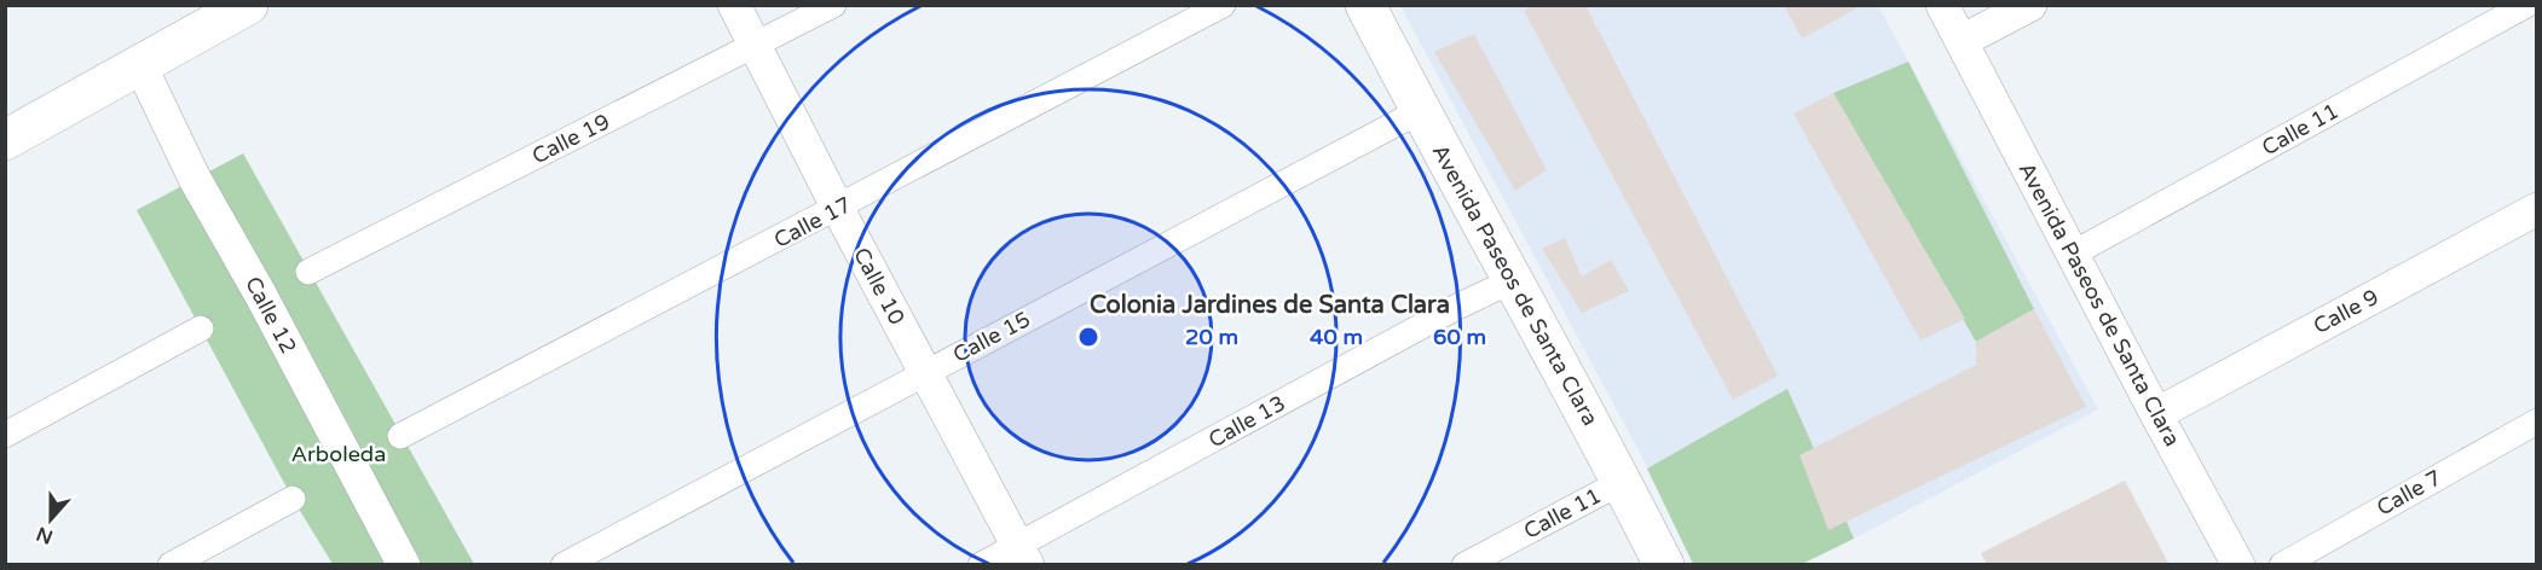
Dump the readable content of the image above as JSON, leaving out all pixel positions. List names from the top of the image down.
{
  "streets": {
    "street": [
      "Calle 11",
      "Calle 19",
      "Calle 17",
      "Avenida Paseos de Santa Clara",
      "Calle 10",
      "Calle 9",
      "Calle 12",
      "Calle 15",
      "Calle 13",
      "Calle 7"
    ]
  },
  "crossings": [
    ["Calle 11", "Avenida Paseos de Santa Clara"],
    ["Calle 19", "Calle 10"],
    ["Calle 17", "Calle 10"],
    ["Avenida Paseos de Santa Clara", "Calle 9"],
    ["Avenida Paseos de Santa Clara", "Calle 15"],
    ["Avenida Paseos de Santa Clara", "Calle 13"],
    ["Calle 10", "Calle 15"],
    ["Calle 10", "Calle 13"]
  ],
  "districts": ["Colonia Jardines de Santa Clara"],
  "parks": ["Arboleda"],
  "north": "bottom",
  "rings": ["20 m", "40 m", "60 m"]
}
